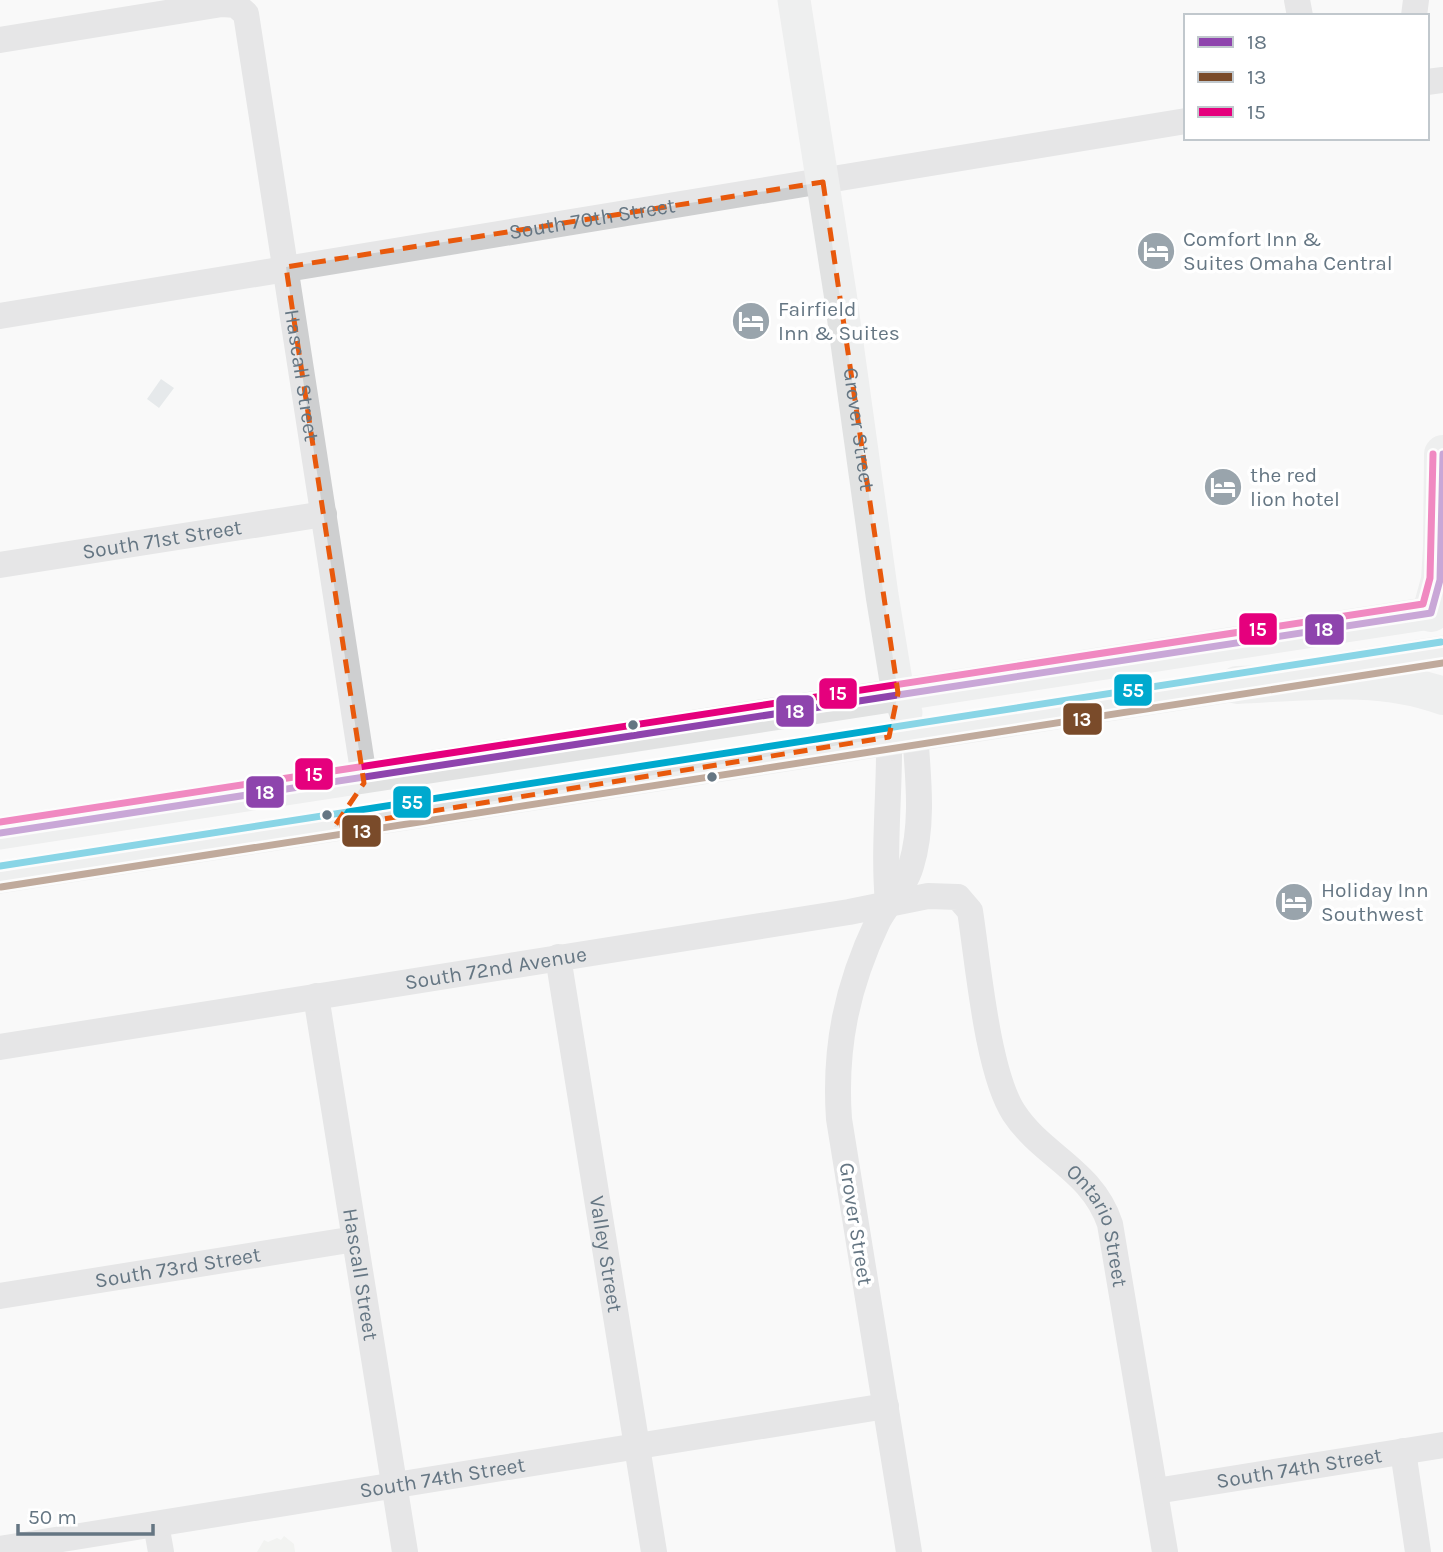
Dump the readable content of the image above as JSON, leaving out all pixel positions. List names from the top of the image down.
{
  "streets": {
    "main road": ["Grover Street"],
    "street": [
      "South 70th Street",
      "Hascall Street",
      "South 71st Street",
      "South 72nd Avenue",
      "Ontario Street",
      "Valley Street",
      "South 73rd Street",
      "South 74th Street"
    ]
  },
  "crossings": [
    ["South 70th Street", "Hascall Street"],
    ["South 70th Street", "Grover Street"],
    ["Hascall Street", "South 71st Street"],
    ["Hascall Street", "South 72nd Avenue"],
    ["Hascall Street", "South 73rd Street"],
    ["Hascall Street", "South 74th Street"],
    ["Grover Street", "South 72nd Avenue"],
    ["Grover Street", "South 74th Street"],
    ["South 72nd Avenue", "Ontario Street"],
    ["South 72nd Avenue", "Valley Street"],
    ["Ontario Street", "South 74th Street"],
    ["Valley Street", "South 74th Street"]
  ],
  "places": {
    "hotel": [
      "Comfort Inn & Suites Omaha Central",
      "Fairfield Inn & Suites",
      "the red lion hotel",
      "Holiday Inn Southwest"
    ]
  },
  "lines": [
    "transit line 18",
    "transit line 15",
    "transit line 55",
    "transit line 13"
  ],
  "legend": ["18", "13", "15"],
  "scale_bar": "50 m"
}
